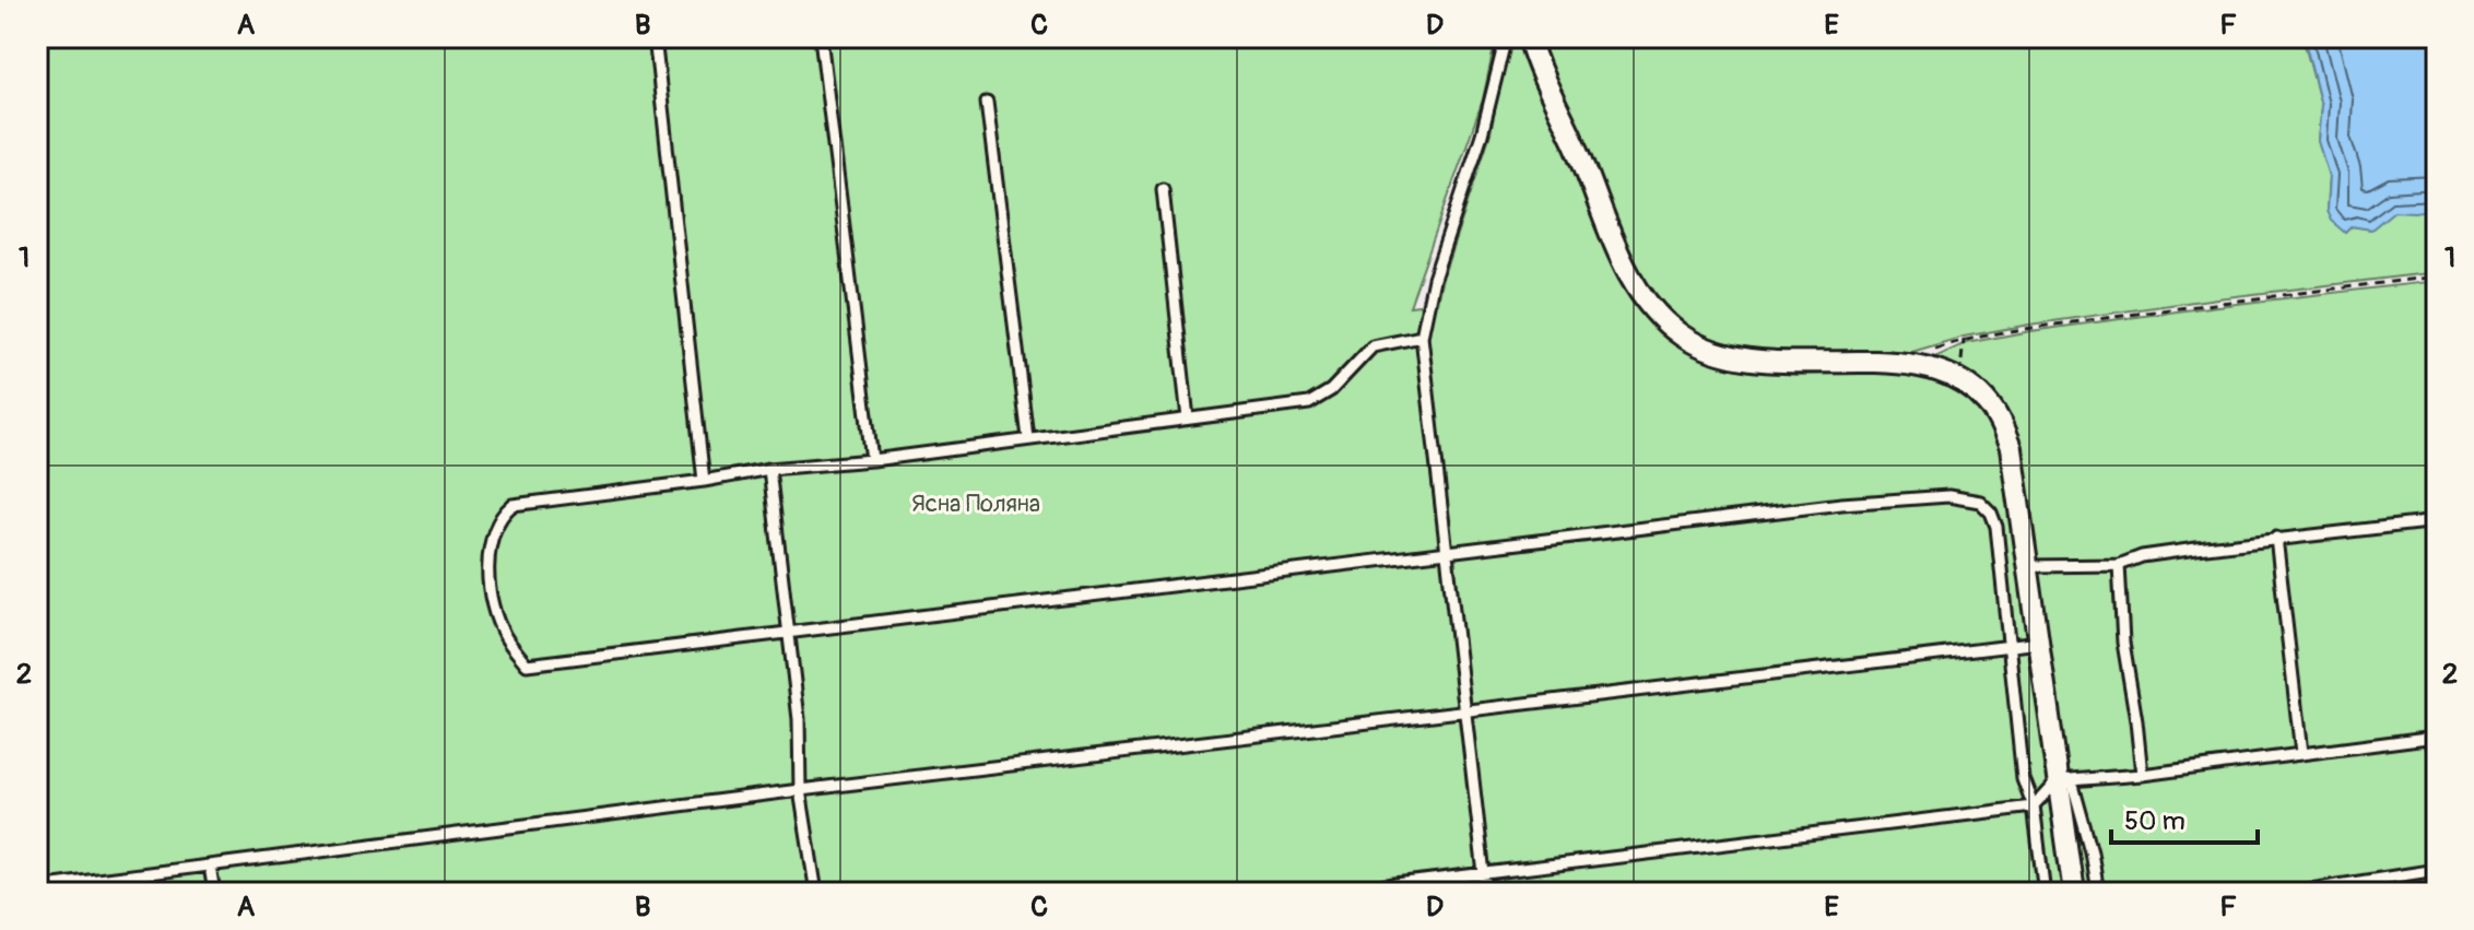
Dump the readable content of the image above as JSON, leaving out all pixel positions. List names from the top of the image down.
{
  "parks": ["Ясна Поляна"],
  "scale_bar": "50 m",
  "grid": {
    "columns": [
      "A",
      "B",
      "C",
      "D",
      "E",
      "F"
    ],
    "rows": ["1", "2"]
  }
}
